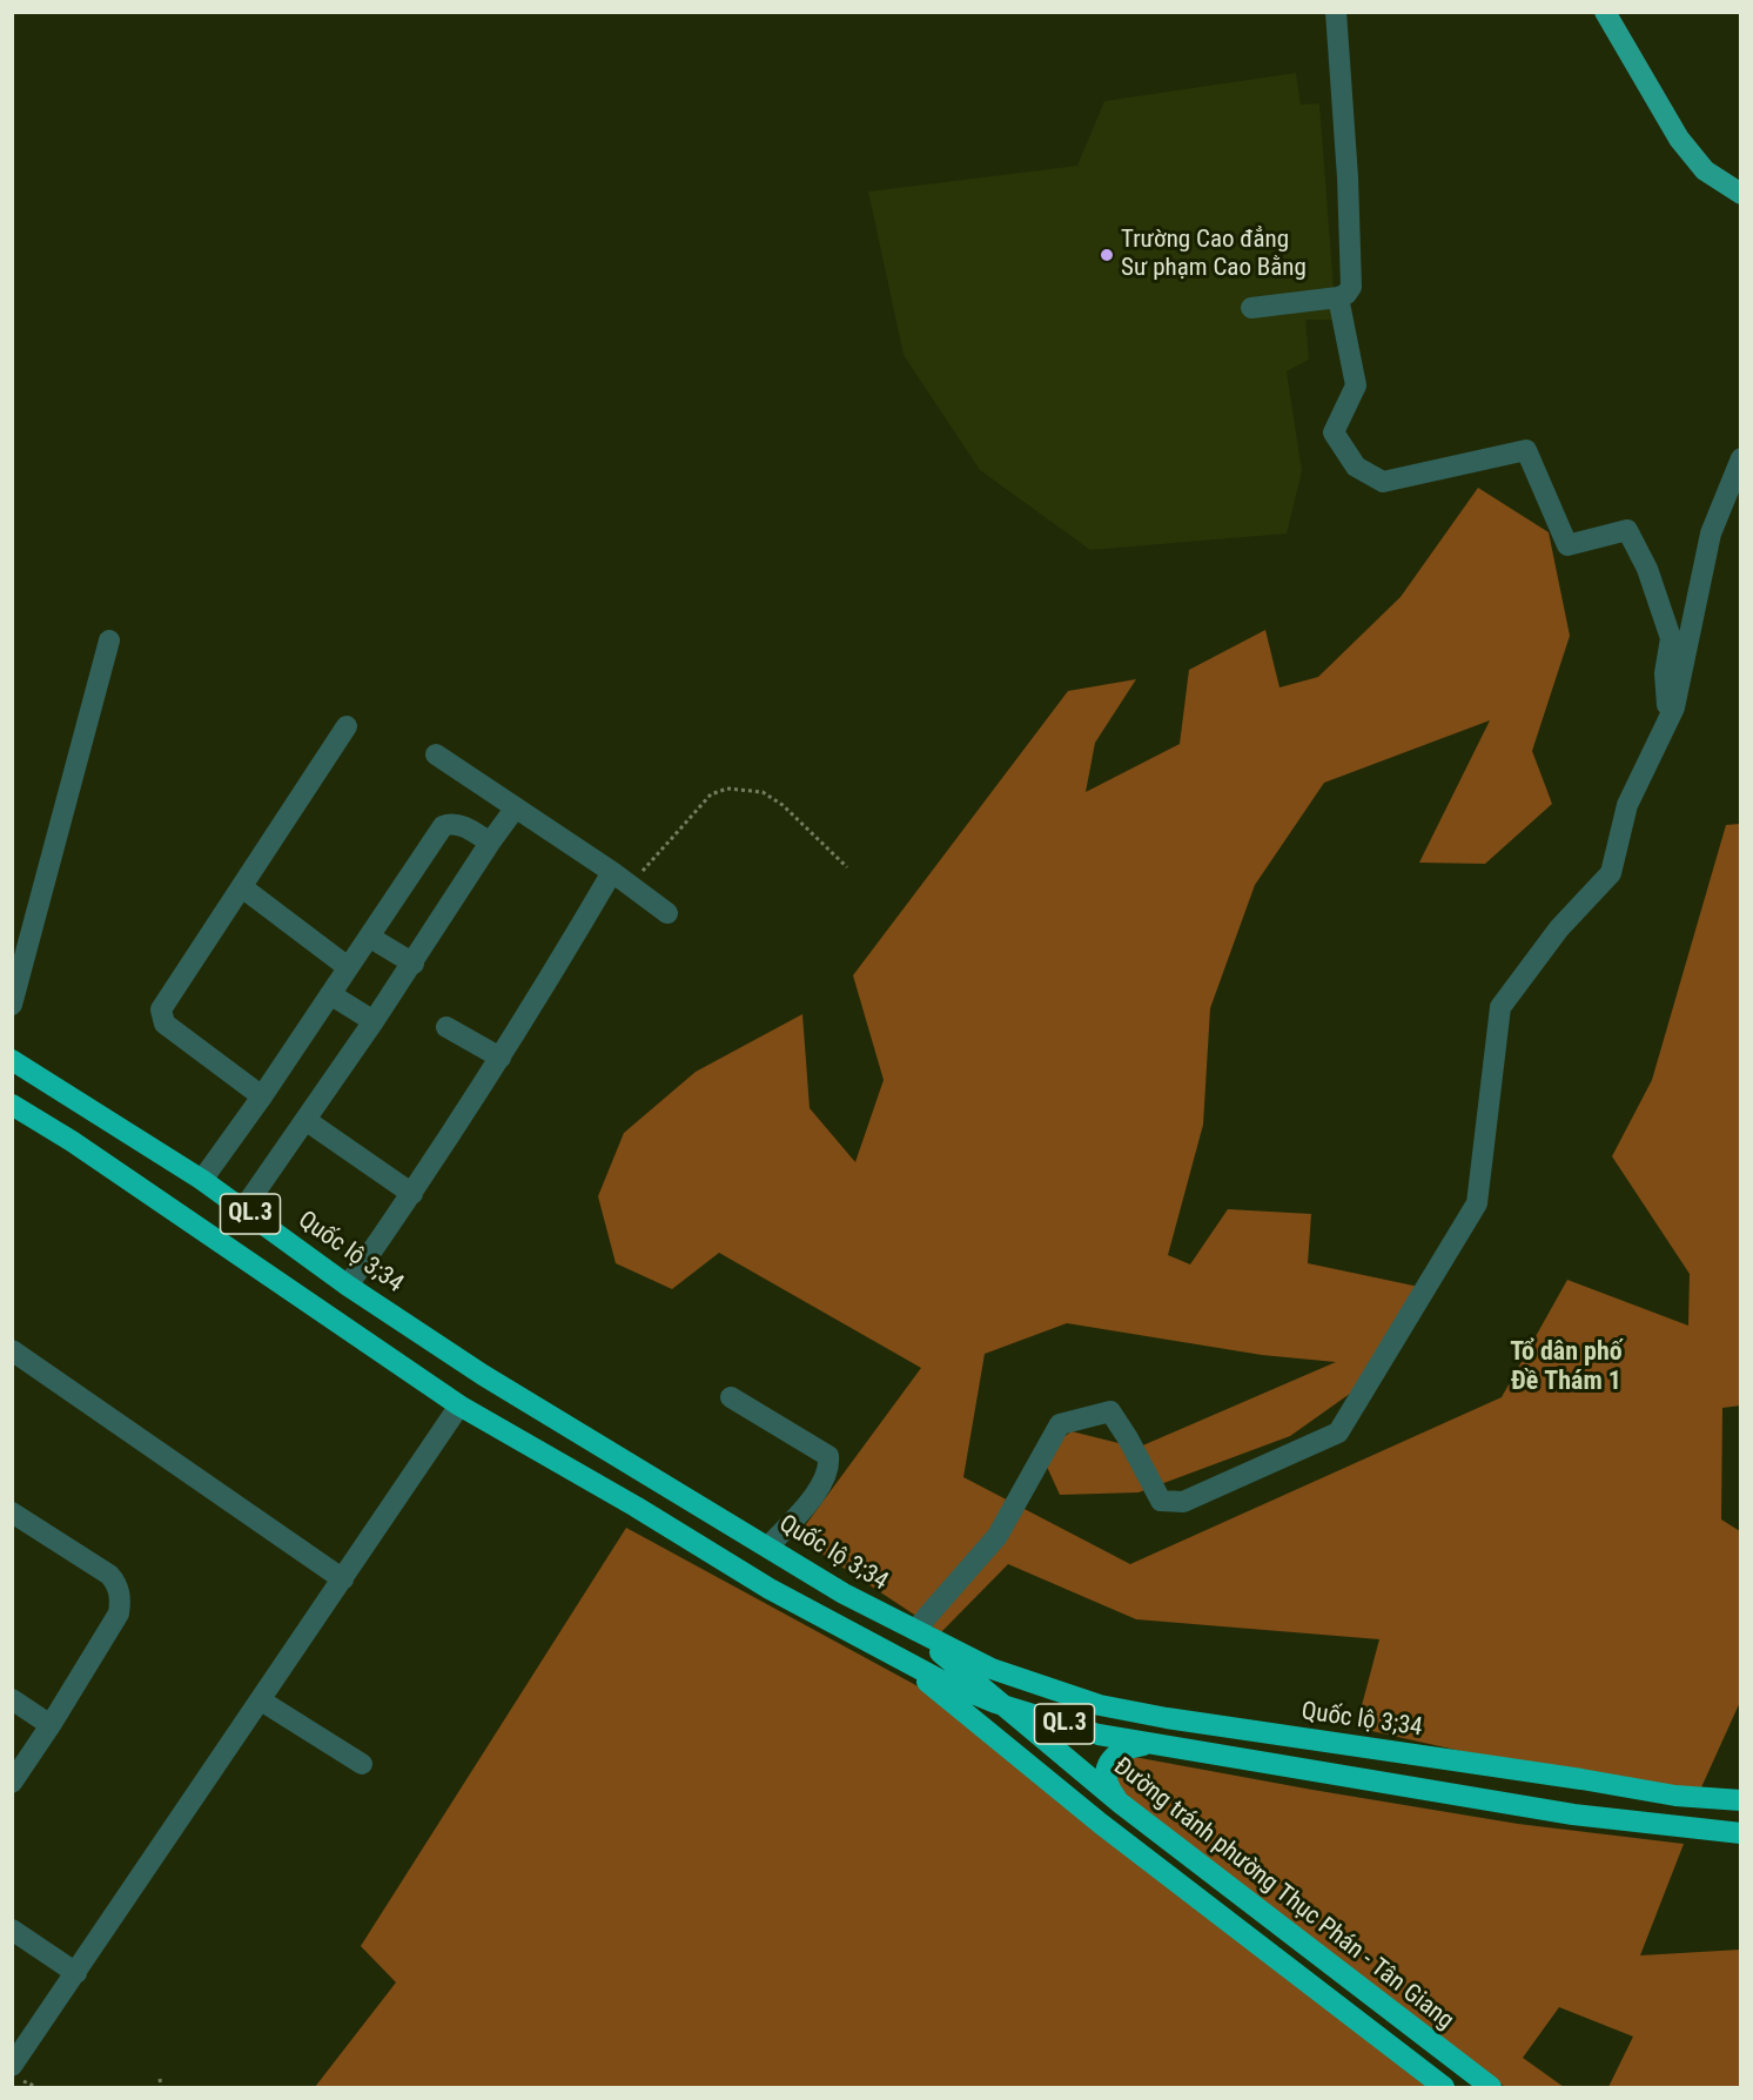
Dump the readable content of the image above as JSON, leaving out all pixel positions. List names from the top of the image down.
{
  "streets": {
    "highway": ["QL.3", "Quốc lộ 3;34", "Đường tránh phường Thục Phán - Tân Giang"]
  },
  "crossings": [
    ["QL.3", "Đường tránh phường Thục Phán - Tân Giang"],
    ["Quốc lộ 3;34", "Đường tránh phường Thục Phán - Tân Giang"]
  ],
  "districts": ["Tổ dân phố Đề Thám 1"],
  "places": ["Trường Cao đẳng Sư phạm Cao Bằng"]
}
